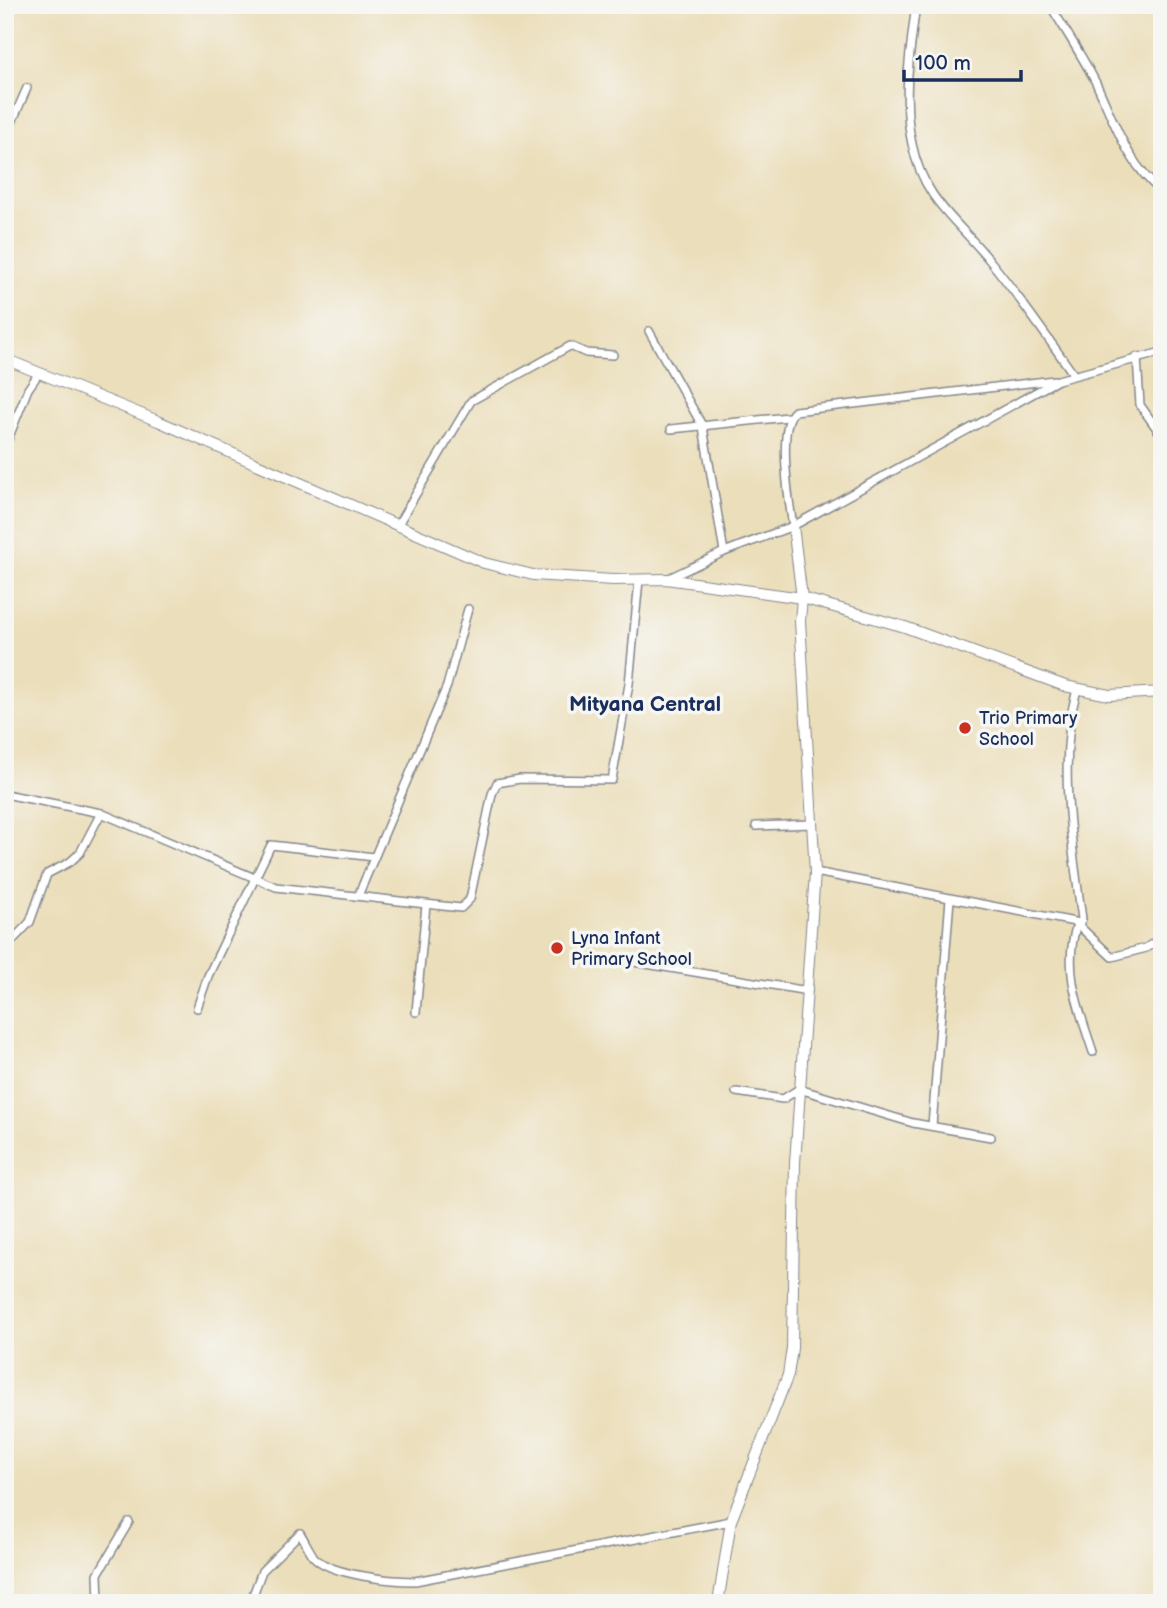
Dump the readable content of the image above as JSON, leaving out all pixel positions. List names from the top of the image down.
{
  "districts": ["Mityana Central"],
  "places": ["Trio Primary School", "Lyna Infant Primary School"],
  "scale_bar": "100 m"
}
